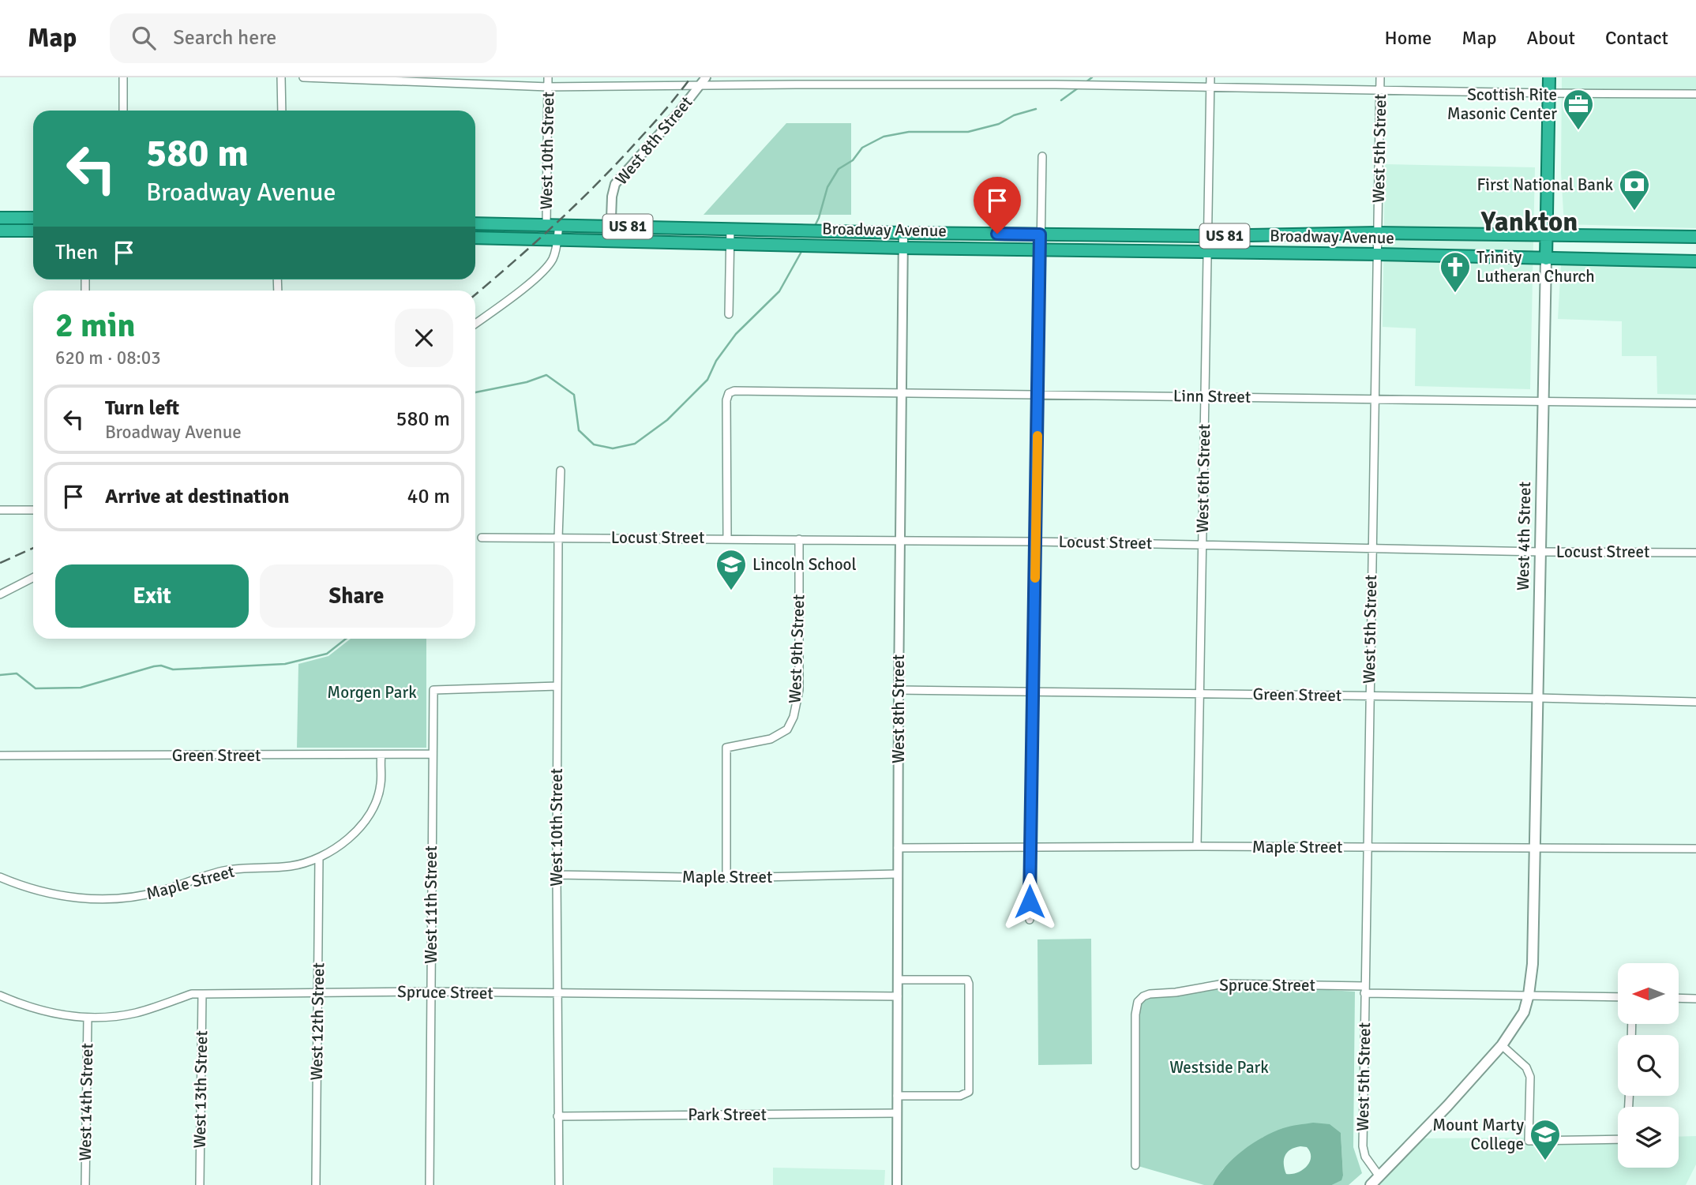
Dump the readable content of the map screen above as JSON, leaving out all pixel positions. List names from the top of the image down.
{
  "streets": {
    "highway": ["US 81", "Broadway Avenue", "West 4th Street"],
    "street": [
      "West 8th Street",
      "West 5th Street",
      "West 10th Street",
      "Linn Street",
      "West 6th Street",
      "Locust Street",
      "West 9th Street",
      "Green Street",
      "Maple Street",
      "West 11th Street",
      "Spruce Street",
      "West 12th Street",
      "West 13th Street",
      "West 14th Street",
      "Park Street"
    ]
  },
  "crossings": [
    ["West 8th Street", "Broadway Avenue"],
    ["West 8th Street", "Linn Street"],
    ["West 8th Street", "Locust Street"],
    ["West 8th Street", "Green Street"],
    ["West 8th Street", "Maple Street"],
    ["West 8th Street", "Spruce Street"],
    ["West 8th Street", "Park Street"],
    ["West 5th Street", "Broadway Avenue"],
    ["West 5th Street", "Linn Street"],
    ["West 5th Street", "West 4th Street"],
    ["West 5th Street", "Locust Street"],
    ["West 5th Street", "Green Street"],
    ["West 5th Street", "Maple Street"],
    ["West 5th Street", "Spruce Street"],
    ["West 10th Street", "Broadway Avenue"],
    ["West 10th Street", "Locust Street"],
    ["West 10th Street", "Maple Street"],
    ["West 10th Street", "West 11th Street"],
    ["West 10th Street", "Spruce Street"],
    ["West 10th Street", "Park Street"],
    ["Broadway Avenue", "West 6th Street"],
    ["Broadway Avenue", "West 4th Street"],
    ["Linn Street", "West 6th Street"],
    ["Linn Street", "West 4th Street"],
    ["Linn Street", "Locust Street"],
    ["West 6th Street", "Locust Street"],
    ["West 6th Street", "Green Street"],
    ["West 6th Street", "Maple Street"],
    ["West 4th Street", "Locust Street"],
    ["West 4th Street", "Green Street"],
    ["West 4th Street", "Maple Street"],
    ["West 4th Street", "Spruce Street"],
    ["Locust Street", "West 9th Street"],
    ["West 9th Street", "Maple Street"],
    ["Green Street", "Maple Street"],
    ["Green Street", "West 11th Street"],
    ["Maple Street", "West 12th Street"],
    ["West 11th Street", "Spruce Street"],
    ["Spruce Street", "West 12th Street"],
    ["Spruce Street", "West 13th Street"],
    ["Spruce Street", "West 14th Street"]
  ],
  "districts": ["Yankton"],
  "parks": ["Morgen Park", "Westside Park"],
  "places": {
    "office": ["Scottish Rite Masonic Center"],
    "bank": ["First National Bank"],
    "church": ["Trinity Lutheran Church"],
    "school or university": ["Lincoln School", "Mount Marty College"]
  },
  "north": "left",
  "page": {
    "header": "Map",
    "search": "Search here",
    "nav": [
      "Home",
      "Map",
      "About",
      "Contact"
    ],
    "turn": ["580 m", "Broadway Avenue"],
    "then": "Then",
    "heading": ["2 min", "620 m · 08:03"],
    "list": [
      {
        "name": "Turn left",
        "note": "Broadway Avenue",
        "value": "580 m"
      },
      {
        "name": "Arrive at destination",
        "value": "40 m"
      }
    ],
    "buttons": ["Exit", "Share"]
  }
}
